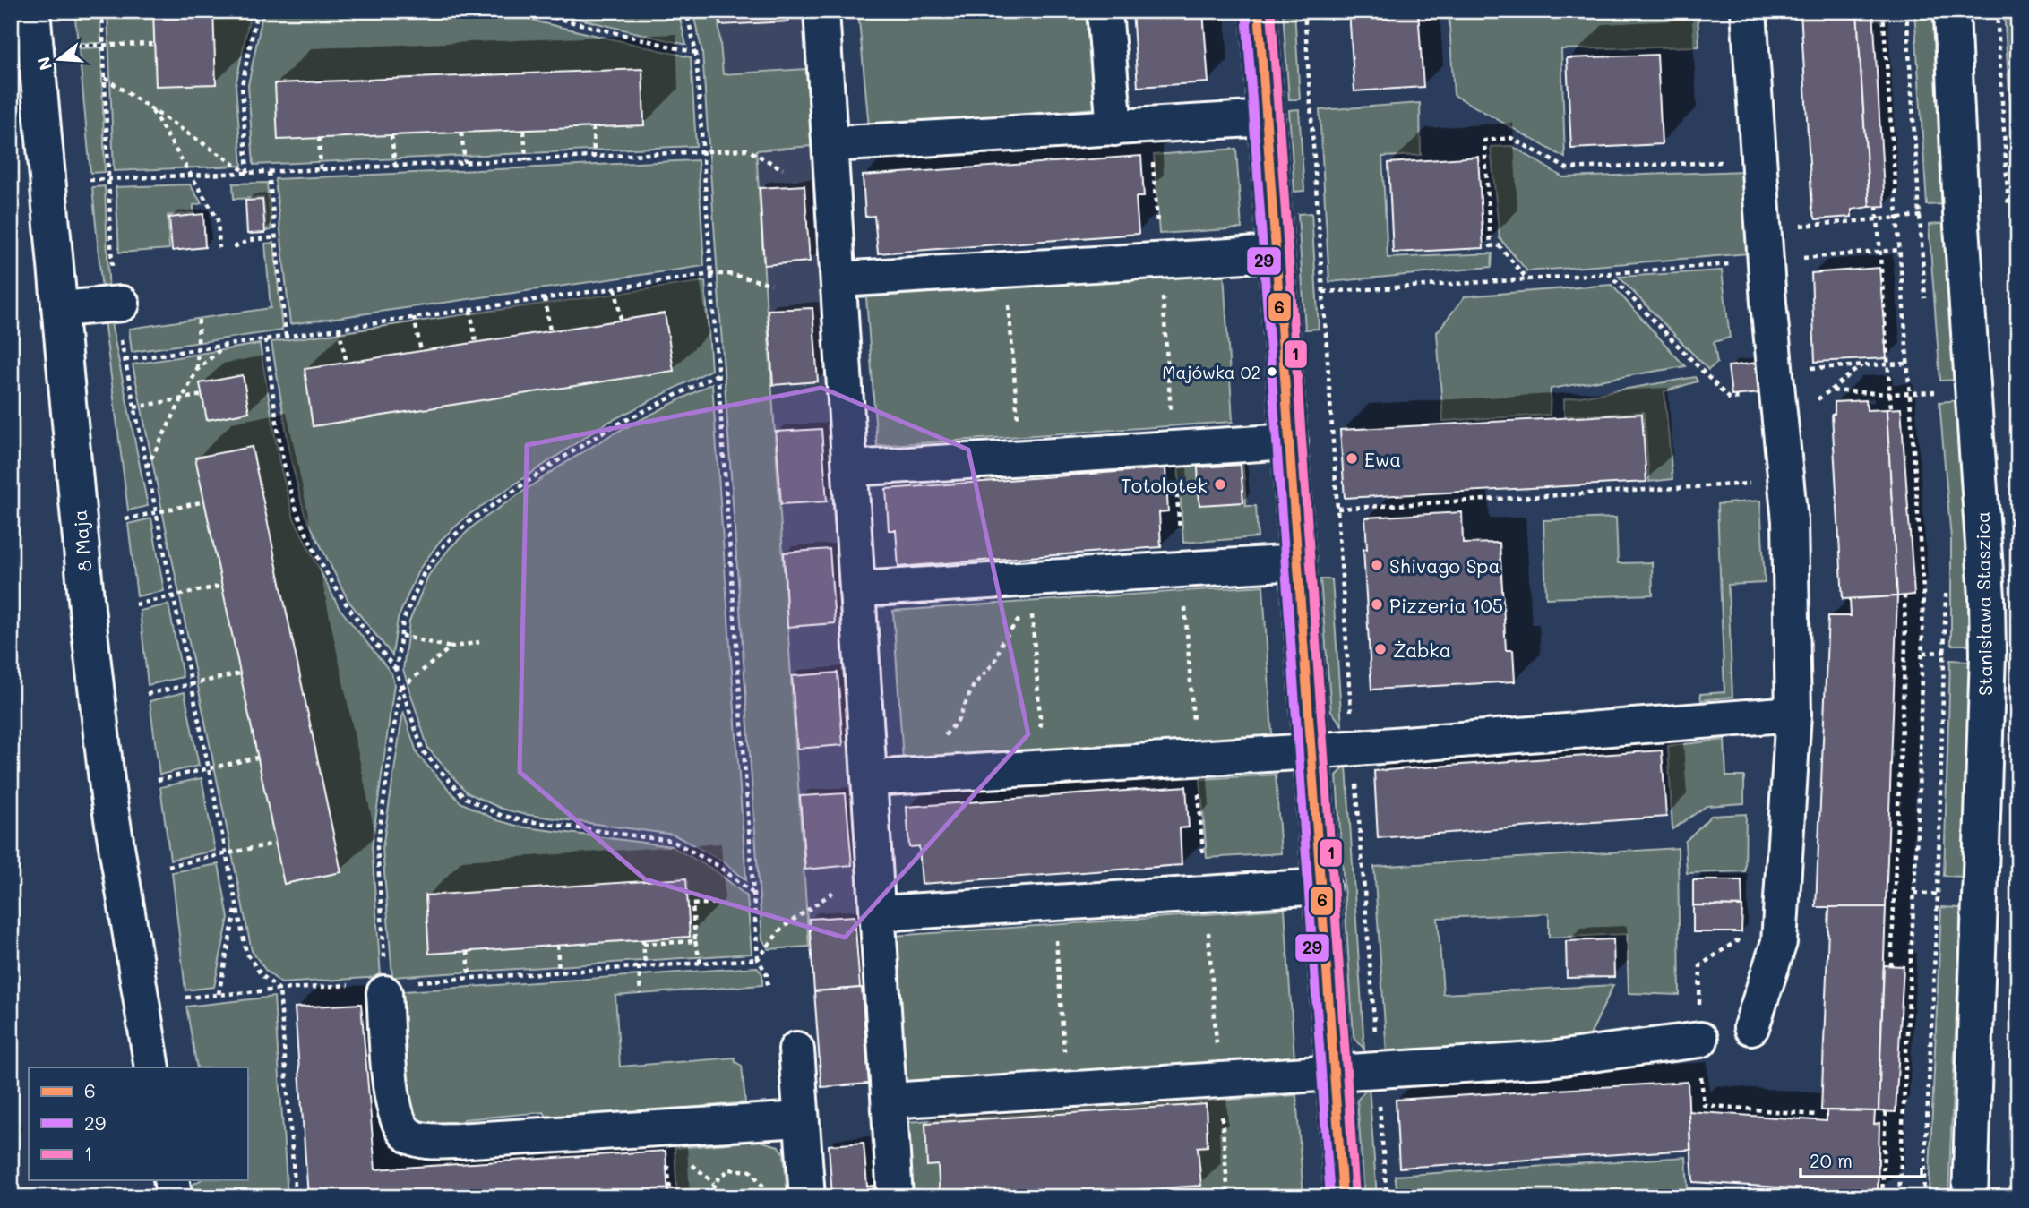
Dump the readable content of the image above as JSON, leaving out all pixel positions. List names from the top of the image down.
{
  "streets": {
    "street": ["8 Maja", "Stanisława Staszica"]
  },
  "places": [
    "Majówka 02",
    "Ewa",
    "Totolotek",
    "Shivago Spa",
    "Pizzeria 105",
    "Żabka"
  ],
  "lines": ["transit line 6", "transit line 1", "transit line 29"],
  "legend": ["6", "29", "1"],
  "scale_bar": "20 m",
  "north": "left"
}
